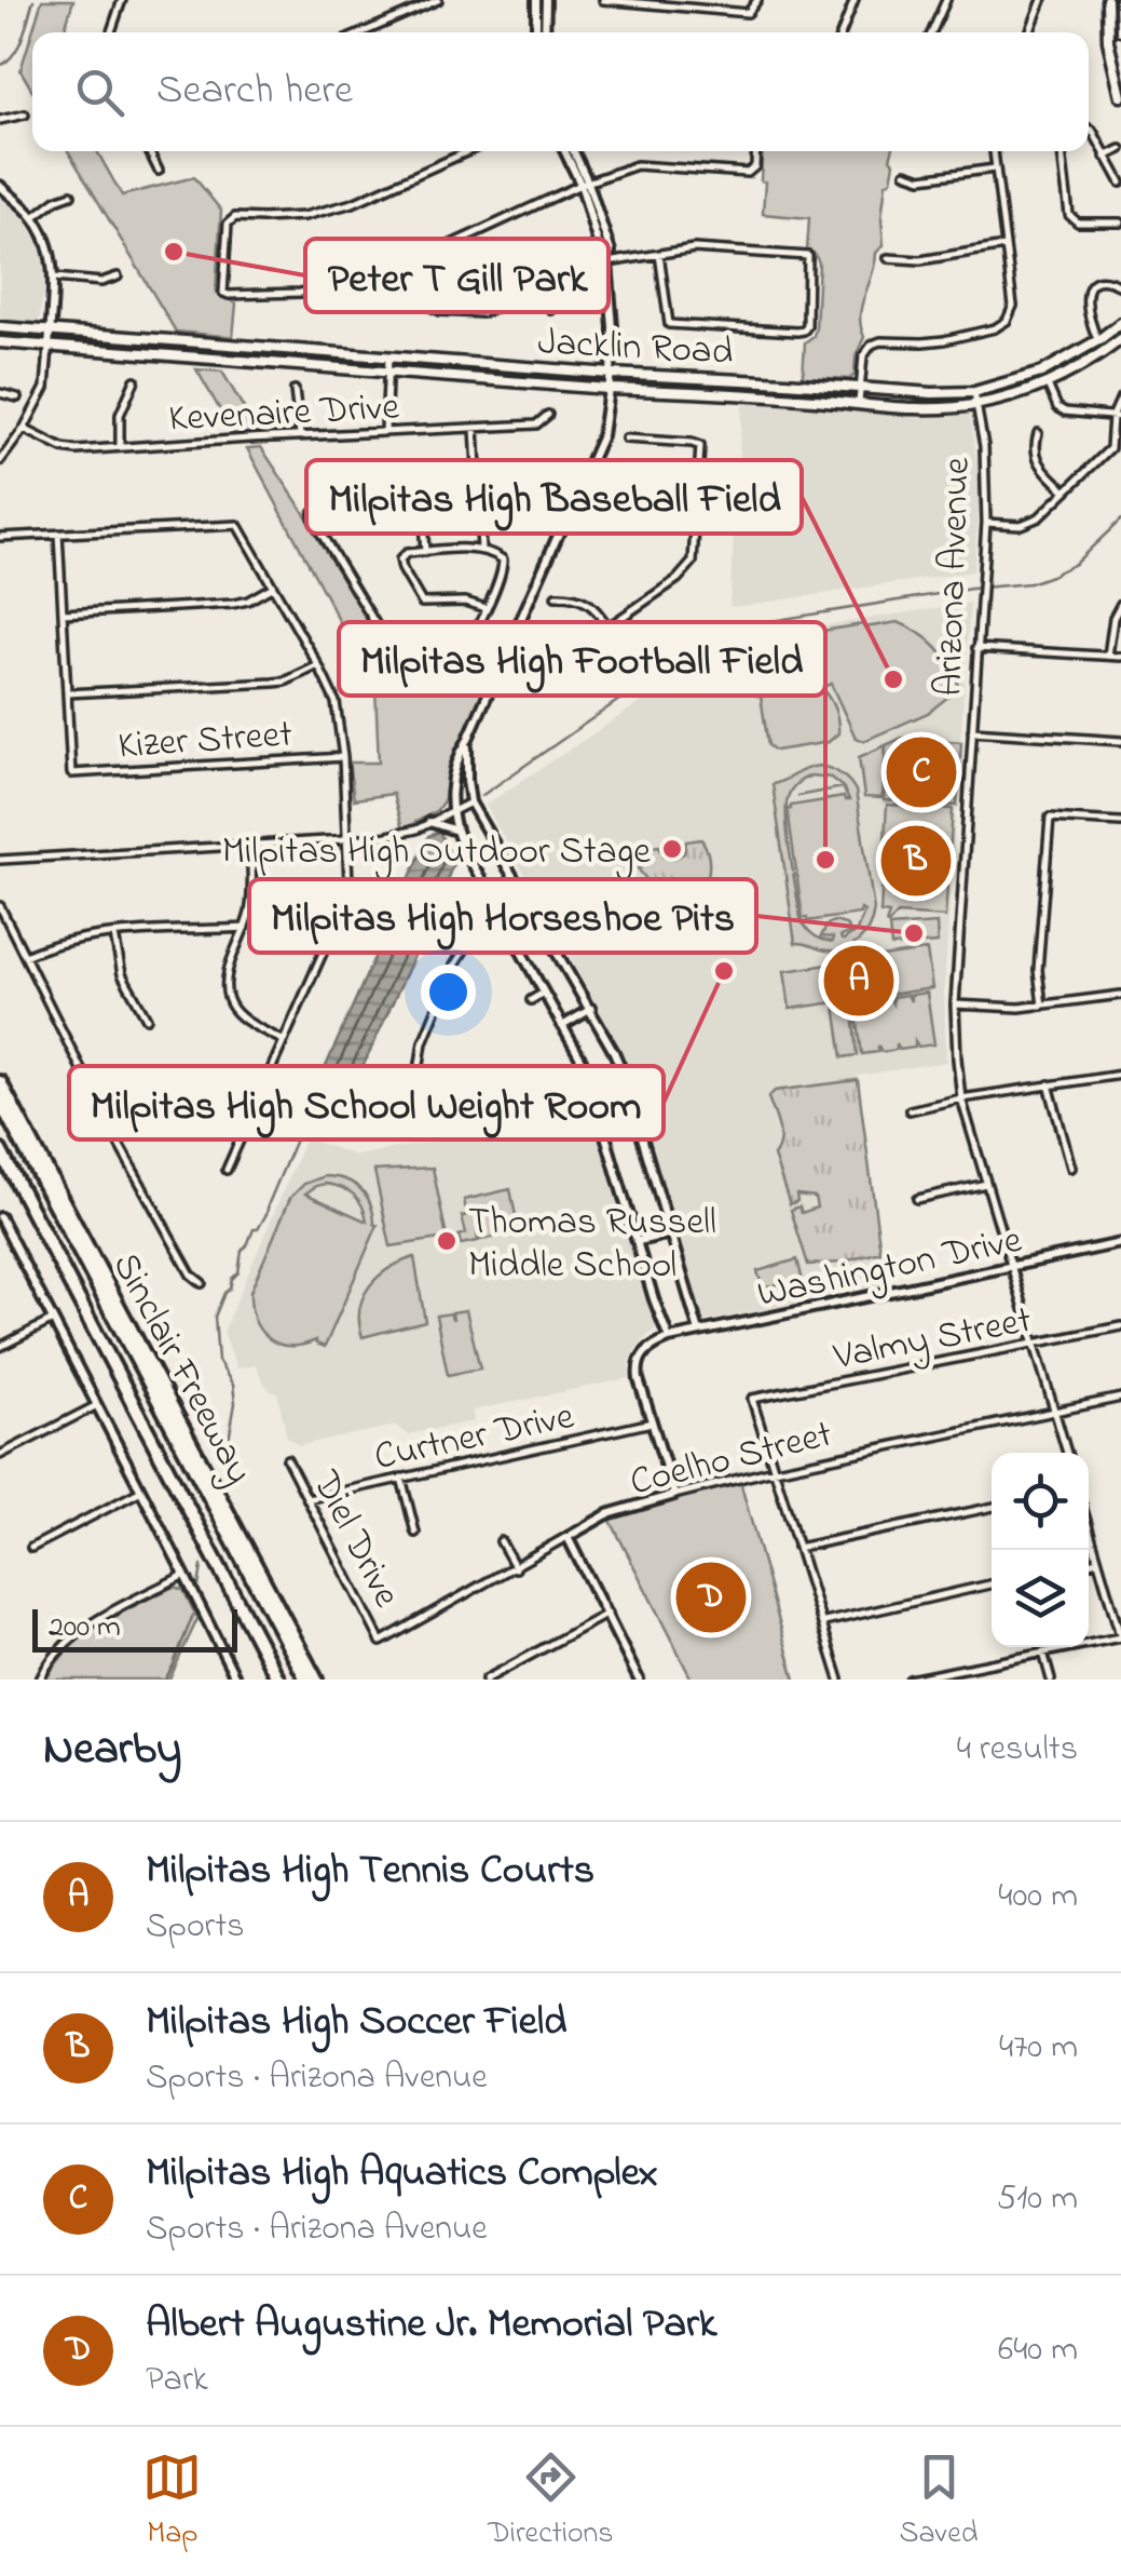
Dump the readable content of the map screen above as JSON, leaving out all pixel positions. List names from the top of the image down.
{
  "streets": {
    "highway": ["Sinclair Freeway"],
    "main road": ["Jacklin Road"],
    "street": [
      "Kevenaire Drive",
      "Arizona Avenue",
      "Kizer Street",
      "Washington Drive",
      "Valmy Street",
      "Curtner Drive",
      "Coelho Street",
      "Diel Drive"
    ]
  },
  "crossings": [
    ["Jacklin Road", "Arizona Avenue"],
    ["Arizona Avenue", "Washington Drive"],
    ["Arizona Avenue", "Valmy Street"],
    ["Arizona Avenue", "Coelho Street"],
    ["Valmy Street", "Coelho Street"],
    ["Curtner Drive", "Diel Drive"],
    ["Coelho Street", "Diel Drive"]
  ],
  "places": [
    "Peter T Gill Park",
    "Milpitas High Baseball Field",
    "Milpitas High Outdoor Stage",
    "Milpitas High Football Field",
    "Milpitas High Horseshoe Pits",
    "Milpitas High School Weight Room",
    "Thomas Russell Middle School"
  ],
  "scale_bar": "200 m",
  "page": {
    "search": "Search here",
    "pins": [
      "C",
      "B",
      "A",
      "D"
    ],
    "scale": "200 m",
    "heading": ["Nearby", "4 results"],
    "list": [
      {
        "mark": "A",
        "name": "Milpitas High Tennis Courts",
        "note": "Sports",
        "value": "400 m"
      },
      {
        "mark": "B",
        "name": "Milpitas High Soccer Field",
        "note": "Sports · Arizona Avenue",
        "value": "470 m"
      },
      {
        "mark": "C",
        "name": "Milpitas High Aquatics Complex",
        "note": "Sports · Arizona Avenue",
        "value": "510 m"
      },
      {
        "mark": "D",
        "name": "Albert Augustine Jr. Memorial Park",
        "note": "Park",
        "value": "640 m"
      }
    ],
    "nav": ["Map", "Directions", "Saved"]
  }
}
